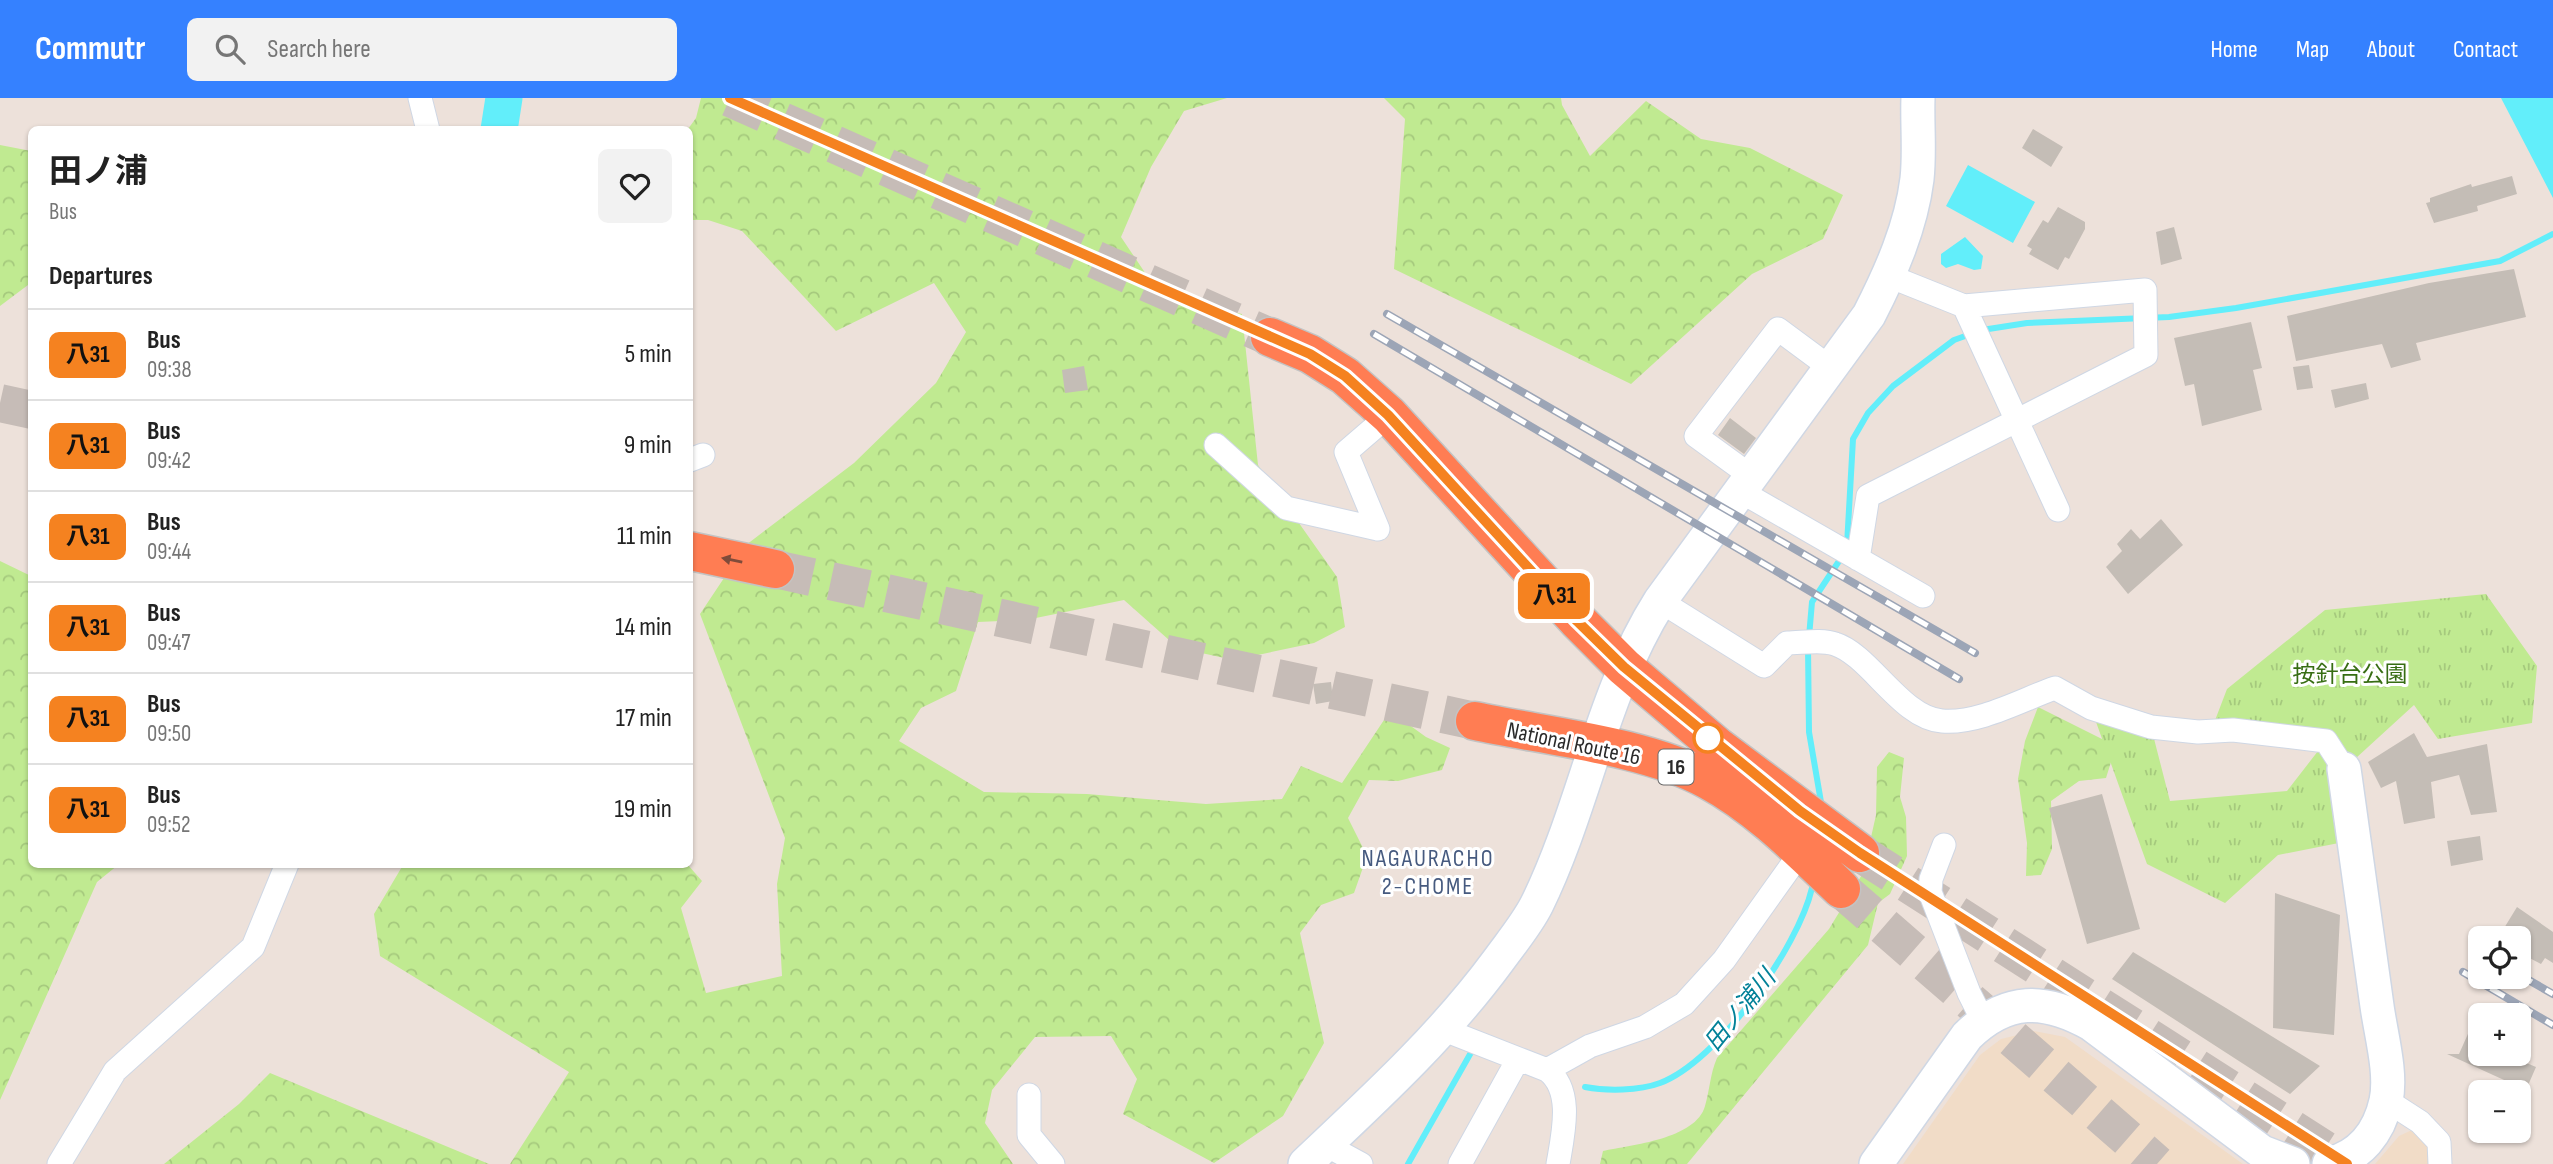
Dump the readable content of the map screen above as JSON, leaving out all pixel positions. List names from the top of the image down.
{
  "streets": {
    "highway": ["National Route 16", "16"]
  },
  "crossings": [
    ["National Route 16", "16"]
  ],
  "districts": ["NAGAURACHO 2-CHOME"],
  "water": ["田ノ浦川"],
  "parks": ["按針台公園"],
  "lines": ["bus line 八31"],
  "page": {
    "header": "Commutr",
    "search": "Search here",
    "nav": [
      "Home",
      "Map",
      "About",
      "Contact"
    ],
    "on_map": "八31",
    "heading": [
      ["田ノ浦", "Bus"],
      "Departures"
    ],
    "list": [
      {
        "mark": "八31",
        "name": "Bus",
        "note": "09:38",
        "value": "5 min"
      },
      {
        "mark": "八31",
        "name": "Bus",
        "note": "09:42",
        "value": "9 min"
      },
      {
        "mark": "八31",
        "name": "Bus",
        "note": "09:44",
        "value": "11 min"
      },
      {
        "mark": "八31",
        "name": "Bus",
        "note": "09:47",
        "value": "14 min"
      },
      {
        "mark": "八31",
        "name": "Bus",
        "note": "09:50",
        "value": "17 min"
      },
      {
        "mark": "八31",
        "name": "Bus",
        "note": "09:52",
        "value": "19 min"
      }
    ],
    "map_buttons": ["+", "−"]
  }
}
